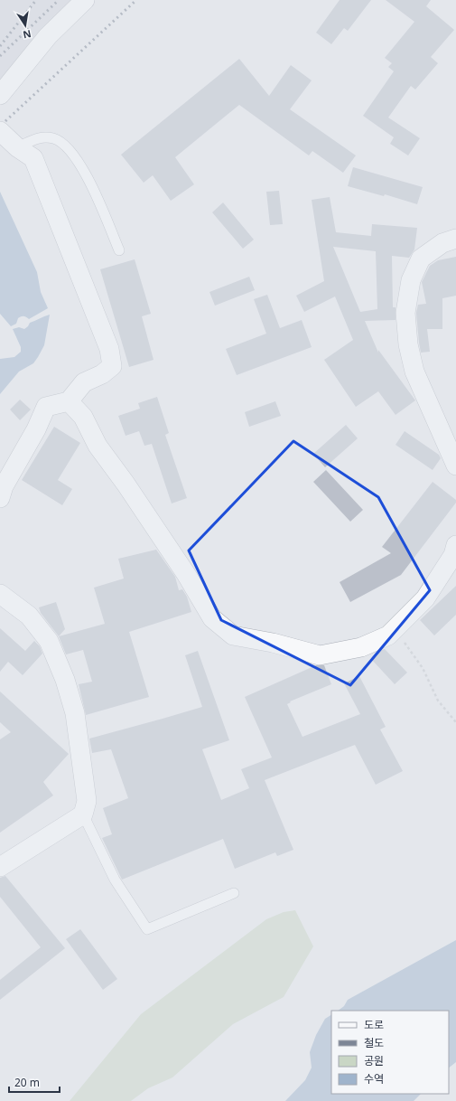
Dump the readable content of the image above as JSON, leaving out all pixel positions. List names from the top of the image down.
{
  "legend": [
    "도로",
    "철도",
    "공원",
    "수역"
  ],
  "scale_bar": "20 m",
  "north": "bottom"
}
